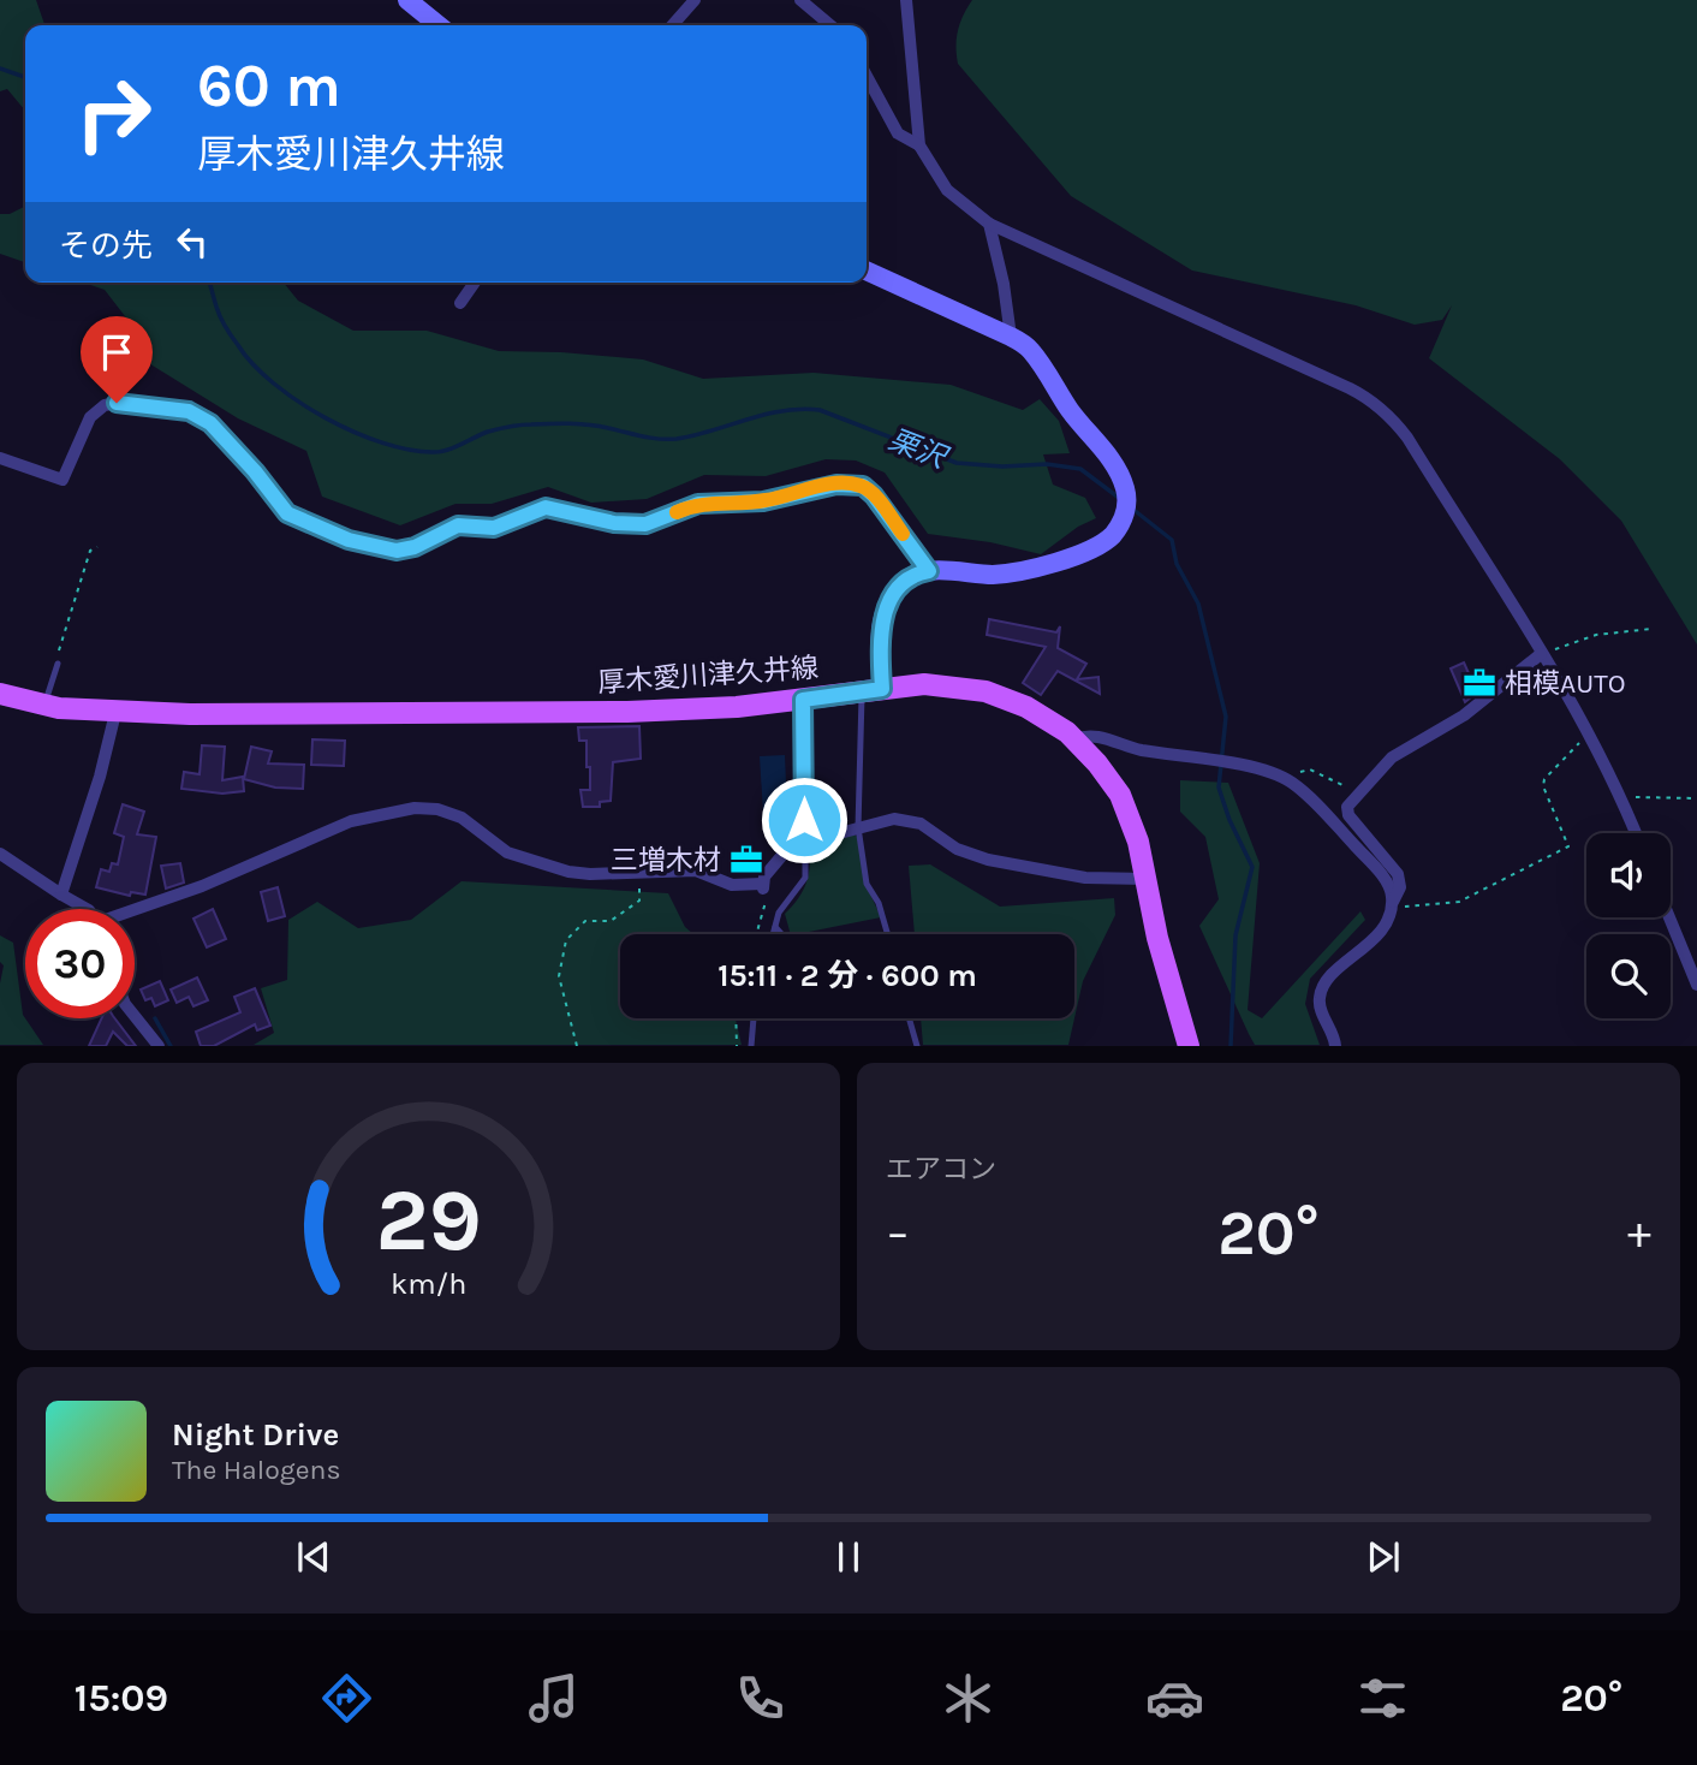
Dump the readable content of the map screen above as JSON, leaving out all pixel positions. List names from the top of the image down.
{
  "streets": {
    "main road": ["厚木愛川津久井線"]
  },
  "water": ["栗沢"],
  "places": {
    "office": ["相模AUTO", "三増木材"]
  },
  "page": {
    "turn": ["60 m", "厚木愛川津久井線"],
    "then": "その先",
    "limit": "30",
    "trip": "15:11 · 2 分 · 600 m",
    "tile": "エアコン",
    "heat": ["−", "20°", "+"],
    "song": ["Night Drive", "The Halogens"],
    "tabs": ["15:09", "20°"],
    "gauge": ["29", "km/h"]
  }
}
